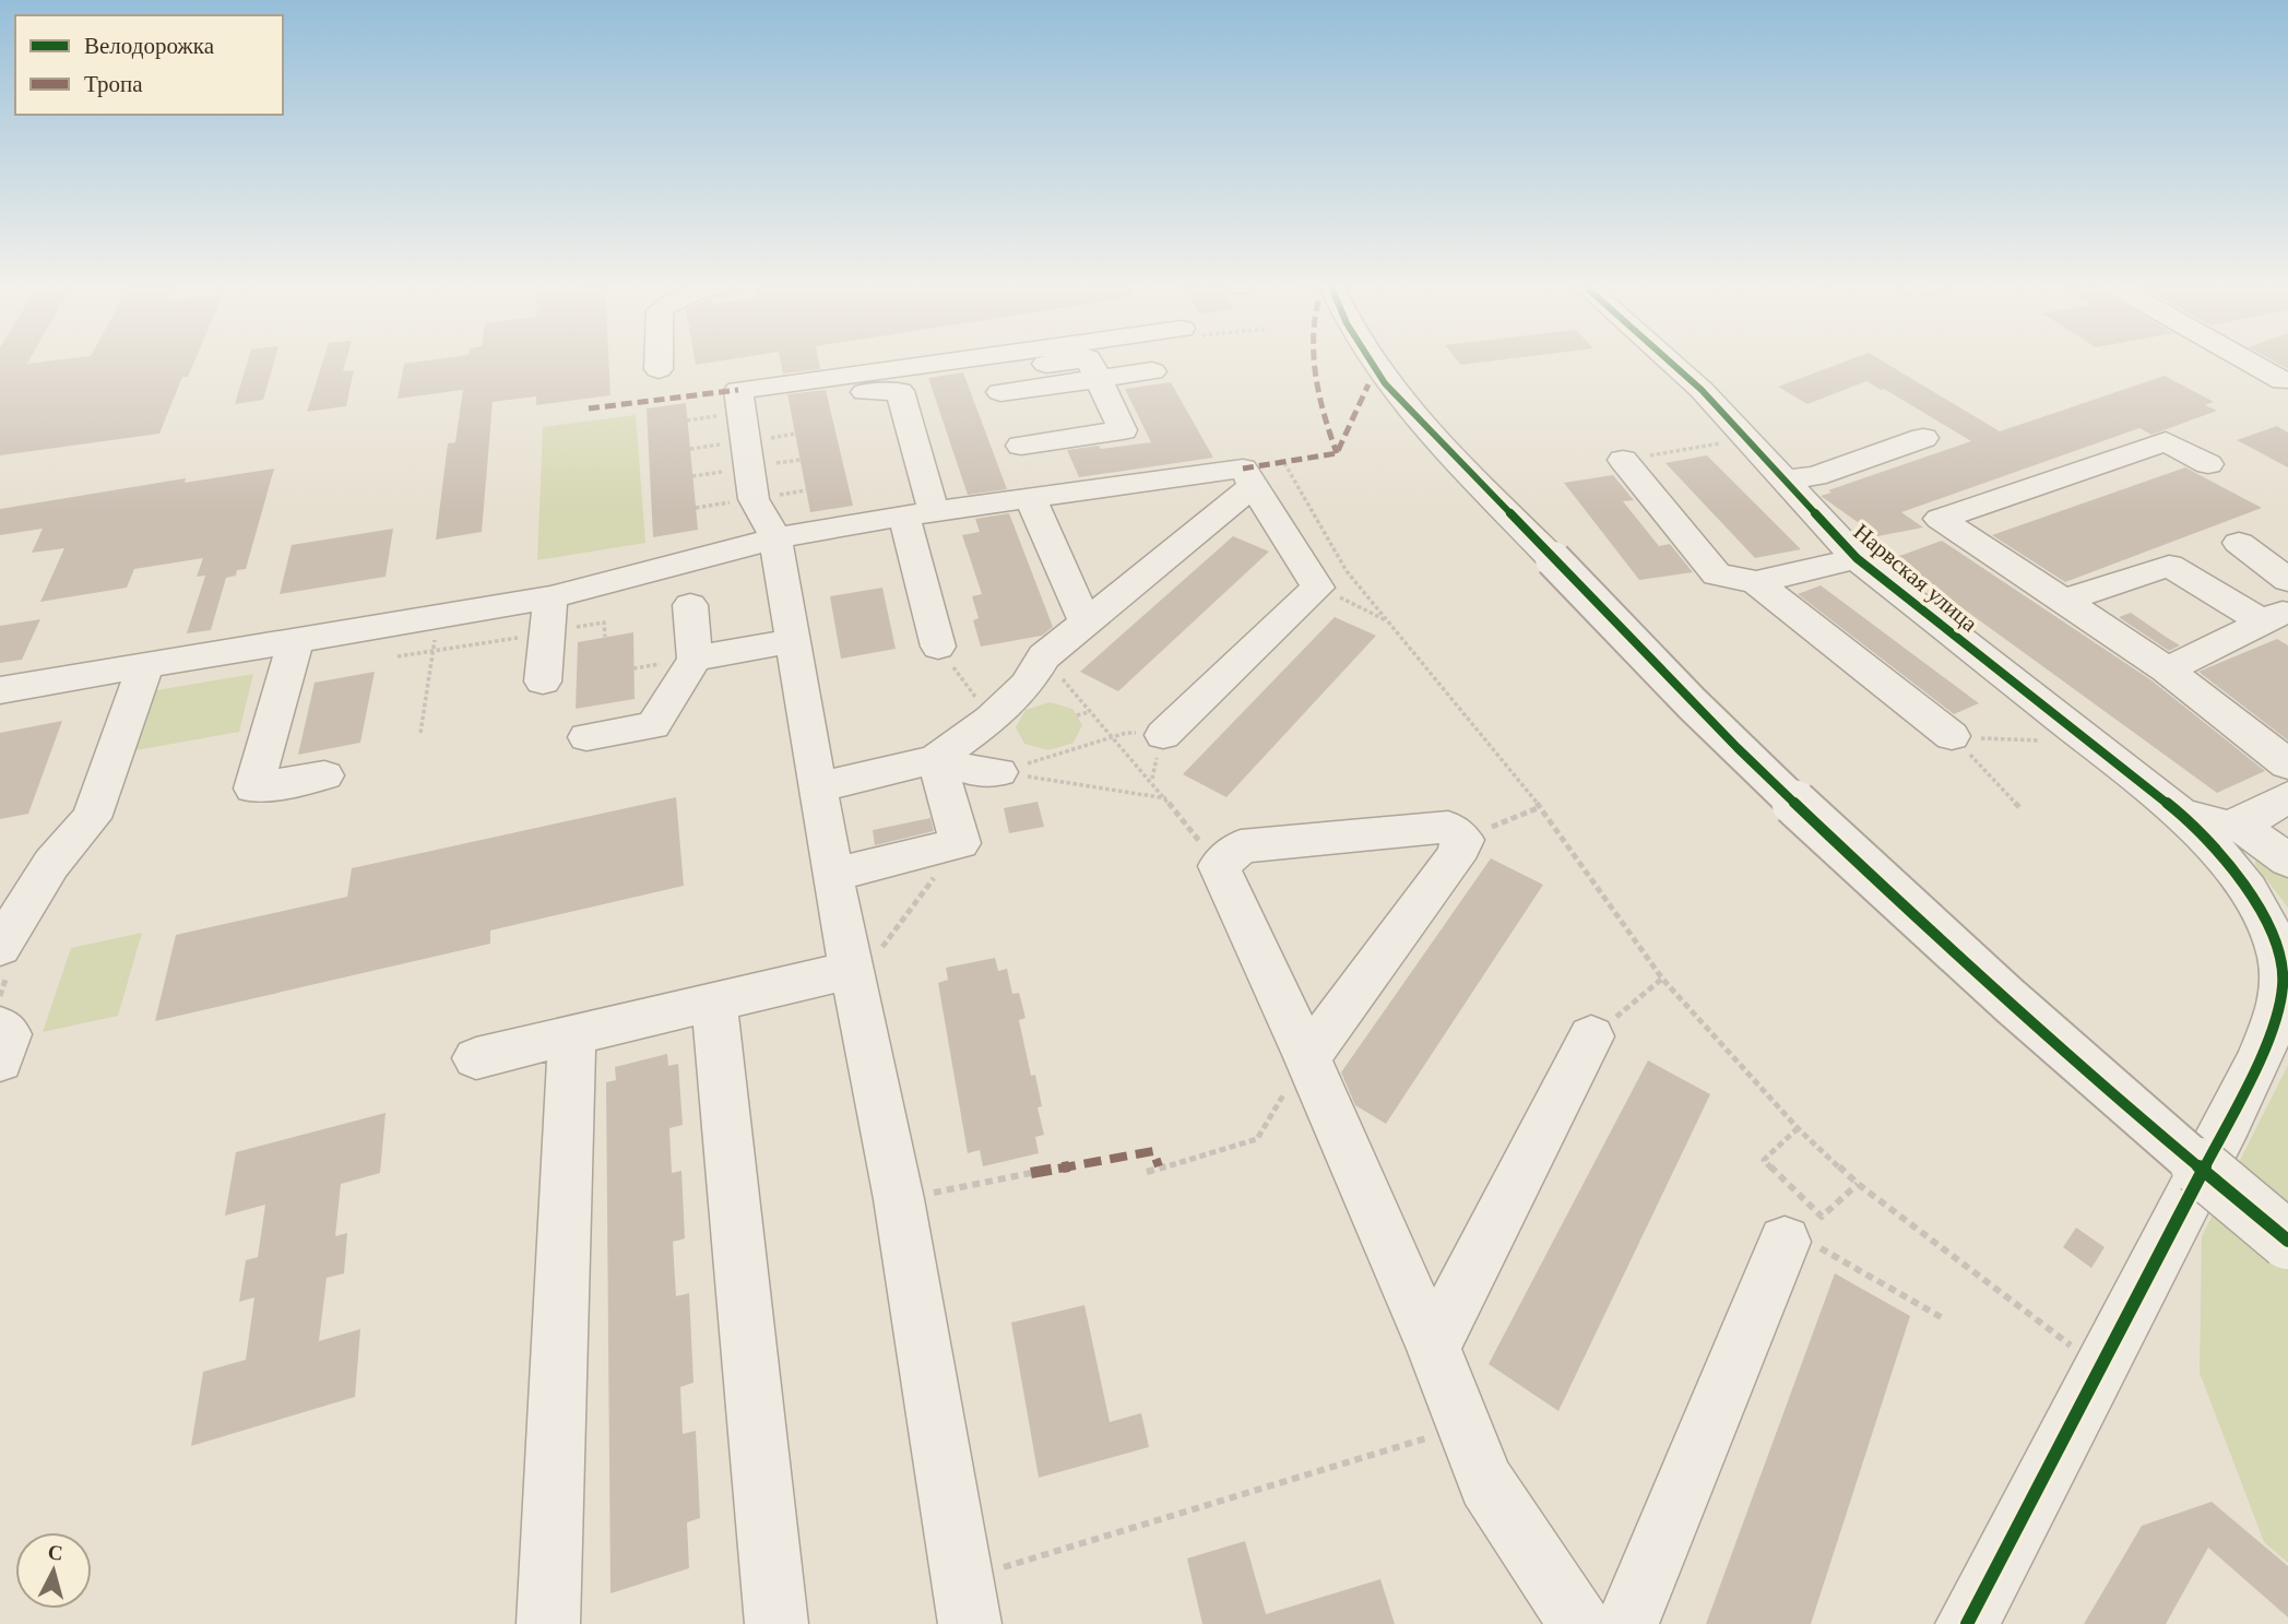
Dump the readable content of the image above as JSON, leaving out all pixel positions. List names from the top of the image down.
{
  "streets": {
    "street": ["Нарвская улица"]
  },
  "legend": ["Велодорожка", "Тропа"],
  "north": "top"
}
